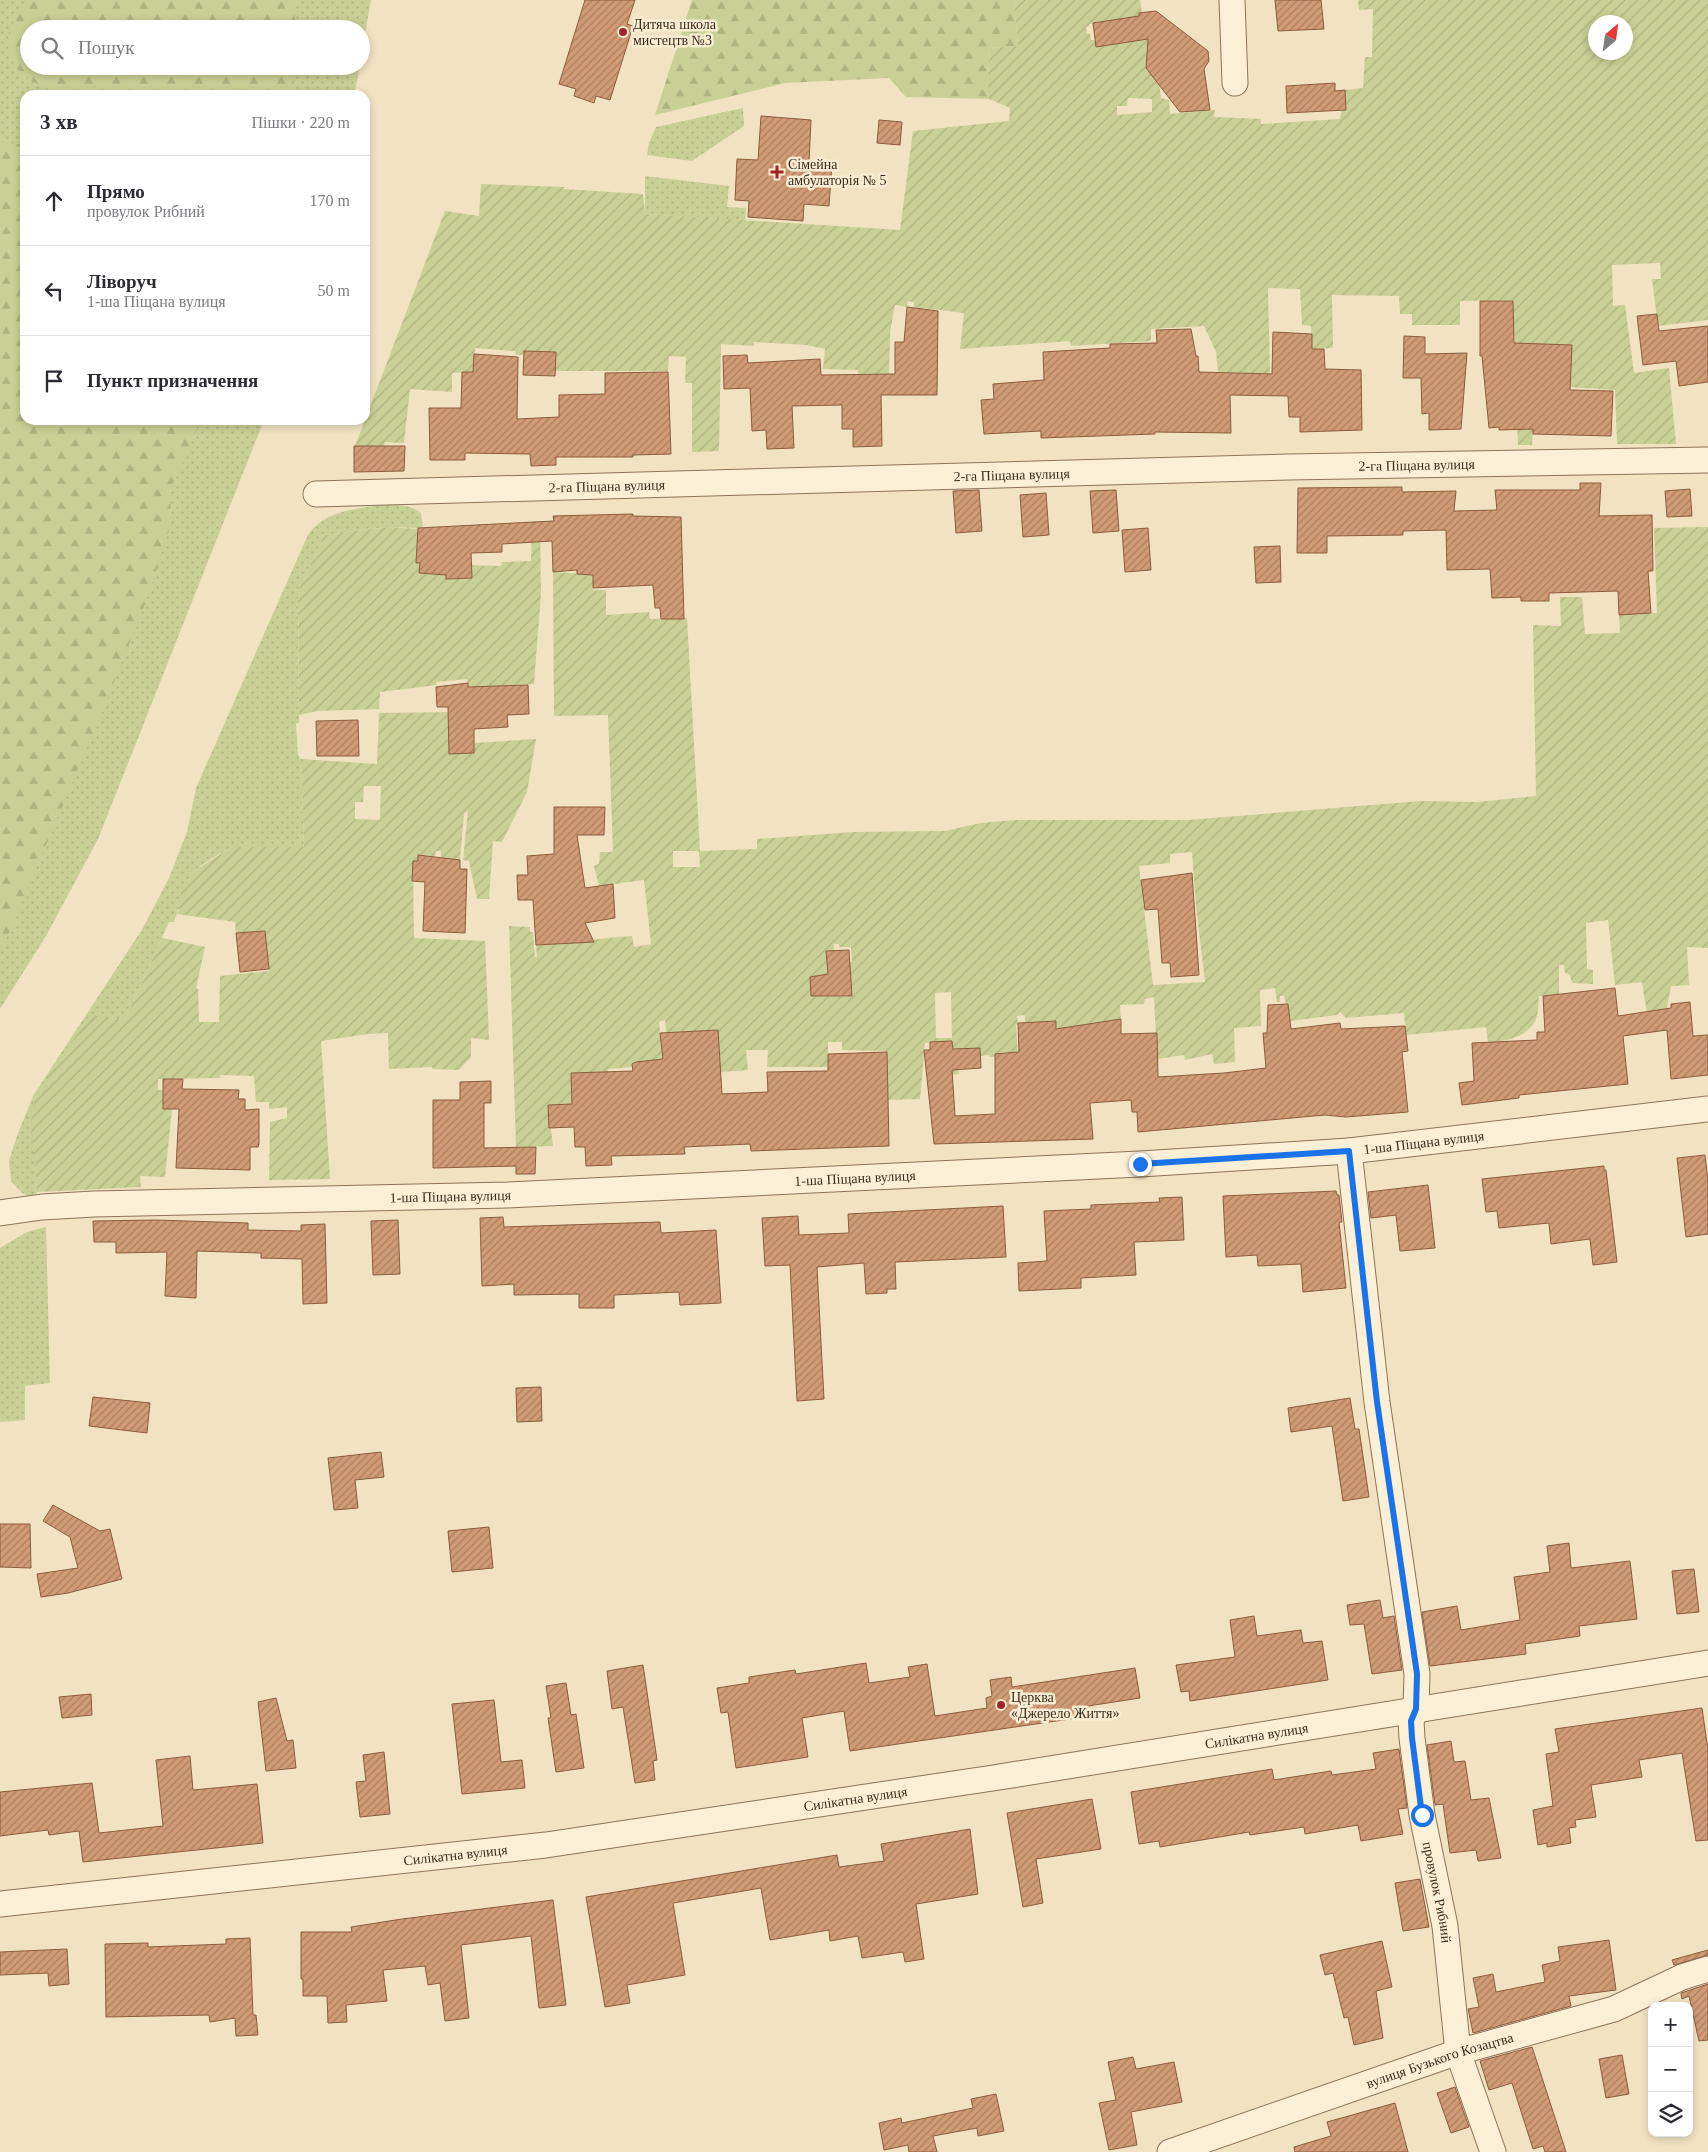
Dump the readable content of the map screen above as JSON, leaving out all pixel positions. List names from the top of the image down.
{
  "streets": {
    "street": [
      "2-га Піщана вулиця",
      "1-ша Піщана вулиця",
      "Силікатна вулиця",
      "провулок Рибний",
      "вулиця Бузького Козацтва"
    ]
  },
  "crossings": [
    ["1-ша Піщана вулиця", "провулок Рибний"],
    ["Силікатна вулиця", "провулок Рибний"],
    ["провулок Рибний", "вулиця Бузького Козацтва"]
  ],
  "places": {
    "other": ["Дитяча школа мистецтв №3", "Церква «Джерело Життя»"],
    "health": ["Сімейна амбулаторія № 5"]
  },
  "north": "top right",
  "page": {
    "search": "Пошук",
    "heading": ["3 хв", "Пішки · 220 m"],
    "list": [
      ["Прямо", "провулок Рибний", "170 m"],
      ["Ліворуч", "1-ша Піщана вулиця", "50 m"],
      "Пункт призначення"
    ],
    "map_buttons": ["+", "−"]
  }
}
